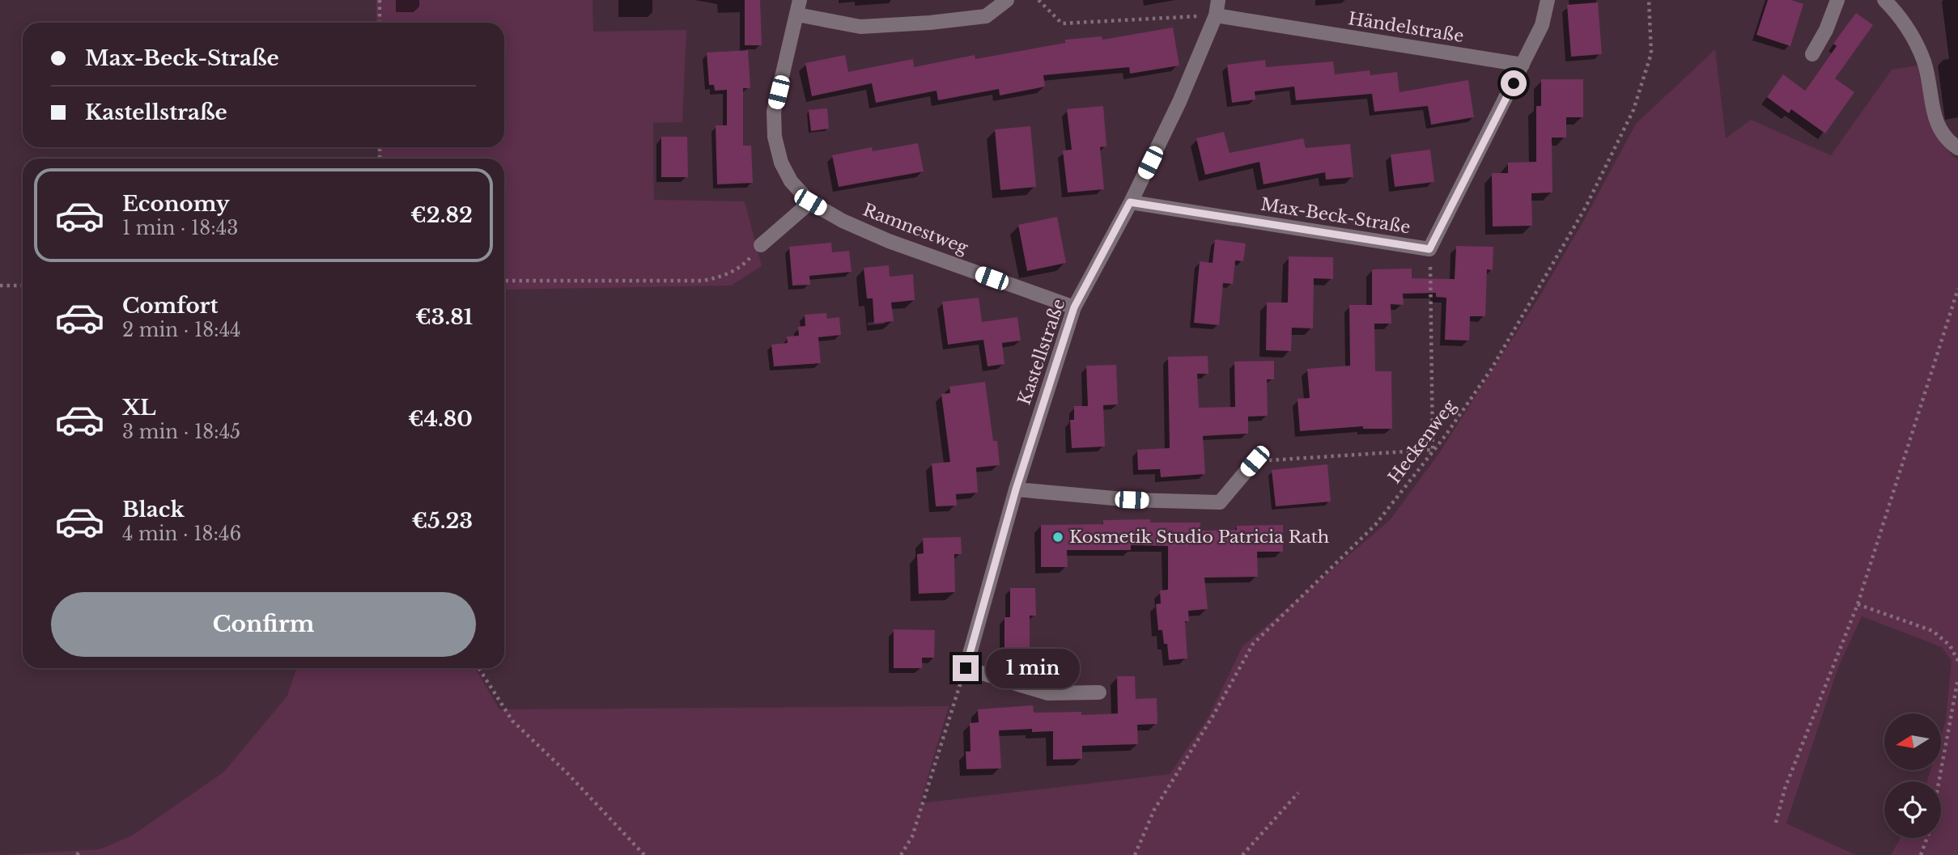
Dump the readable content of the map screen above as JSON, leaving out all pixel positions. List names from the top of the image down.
{
  "streets": {
    "street": [
      "Händelstraße",
      "Max-Beck-Straße",
      "Ramnestweg",
      "Kastellstraße"
    ],
    "path": ["Heckenweg"]
  },
  "crossings": [
    ["Händelstraße", "Max-Beck-Straße"],
    ["Händelstraße", "Kastellstraße"],
    ["Max-Beck-Straße", "Kastellstraße"],
    ["Ramnestweg", "Kastellstraße"]
  ],
  "places": ["Kosmetik Studio Patricia Rath"],
  "north": "left",
  "page": {
    "banner": ["Max-Beck-Straße", "Kastellstraße"],
    "list": [
      {
        "name": "Economy",
        "note": "1 min · 18:43",
        "value": "€2.82"
      },
      {
        "name": "Comfort",
        "note": "2 min · 18:44",
        "value": "€3.81"
      },
      {
        "name": "XL",
        "note": "3 min · 18:45",
        "value": "€4.80"
      },
      {
        "name": "Black",
        "note": "4 min · 18:46",
        "value": "€5.23"
      }
    ],
    "buttons": "Confirm",
    "bubble": "1 min"
  }
}
